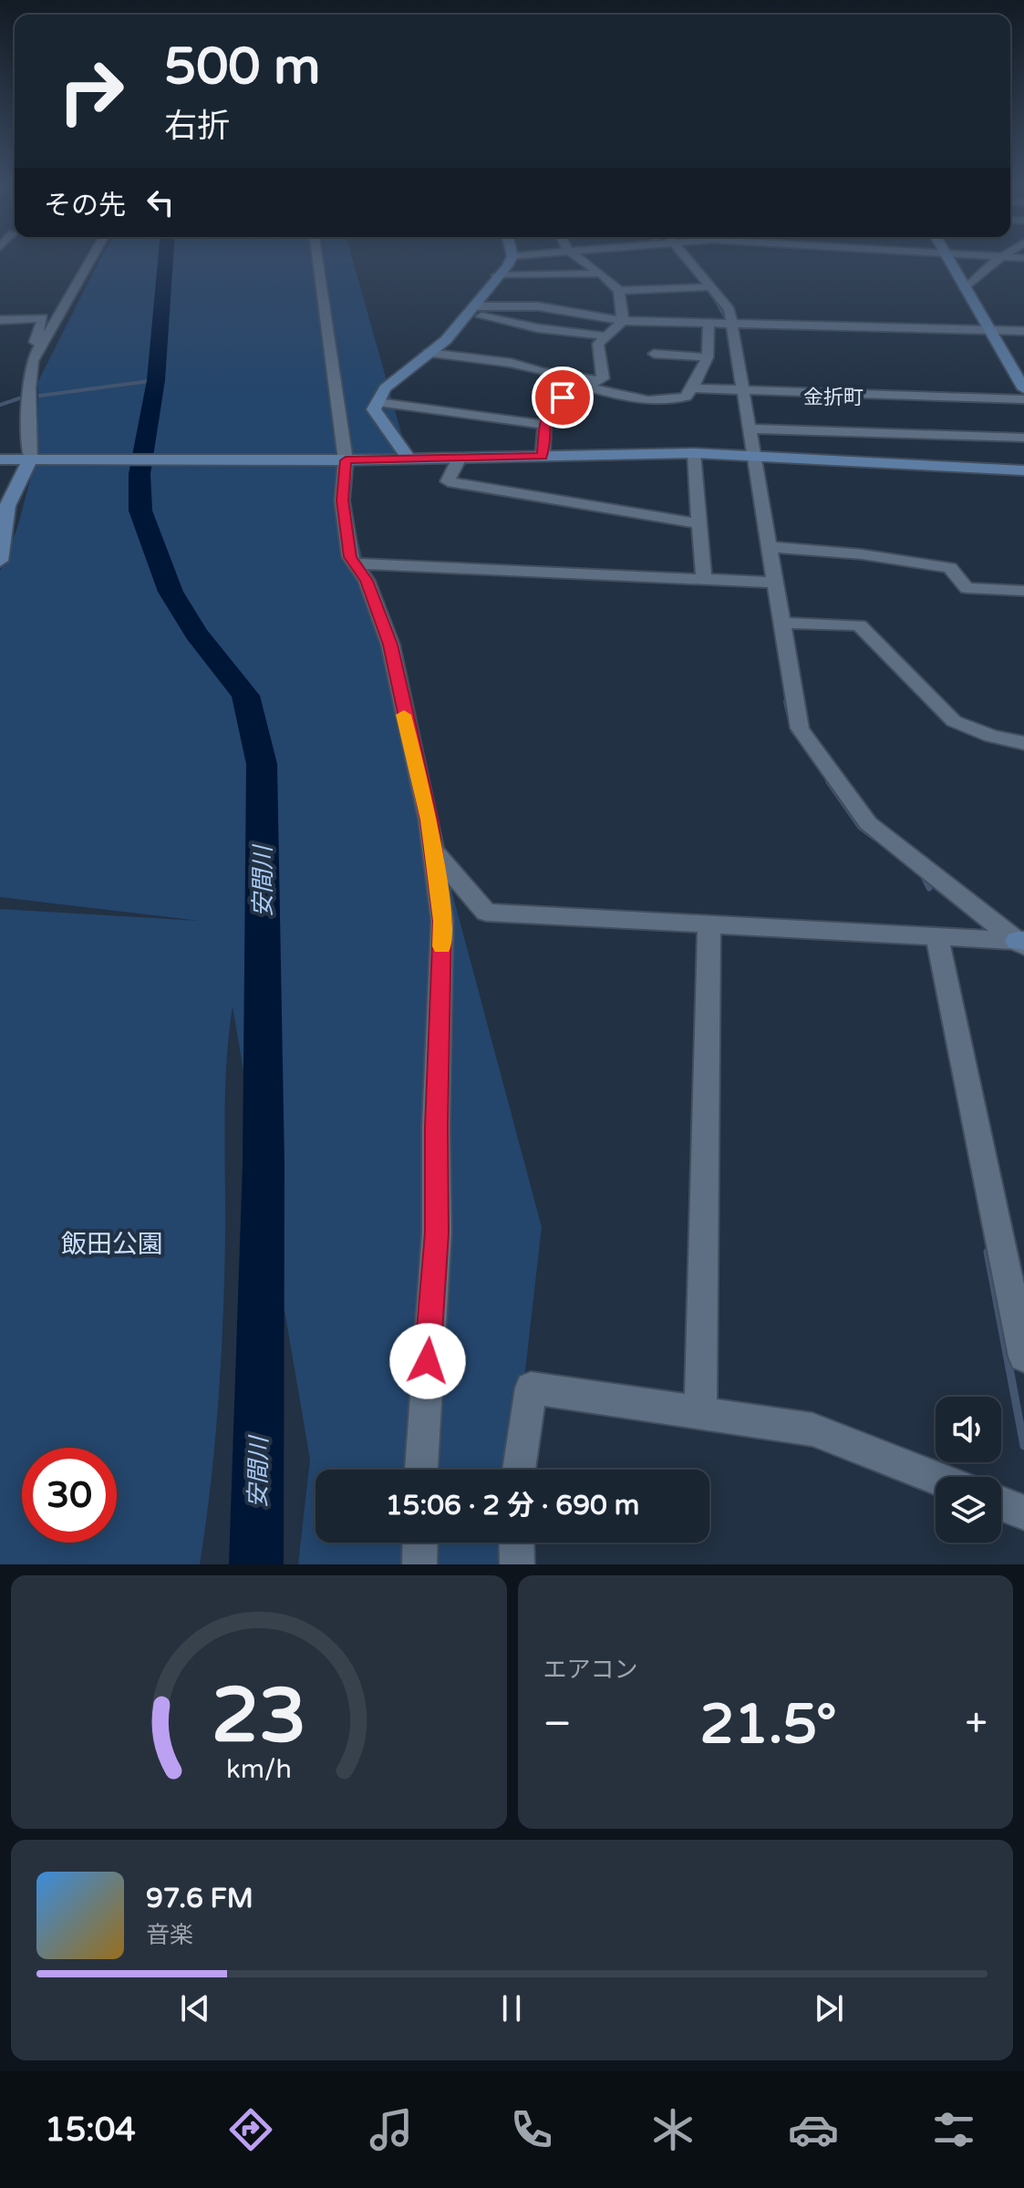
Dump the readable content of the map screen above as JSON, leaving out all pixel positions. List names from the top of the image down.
{
  "districts": ["金折町"],
  "water": ["安間川"],
  "parks": ["飯田公園"],
  "page": {
    "turn": ["500 m", "右折"],
    "then": "その先",
    "limit": "30",
    "trip": "15:06 · 2 分 · 690 m",
    "tile": "エアコン",
    "heat": ["−", "21.5°", "+"],
    "song": ["97.6 FM", "音楽"],
    "tabs": "15:04",
    "gauge": ["23", "km/h"]
  }
}
